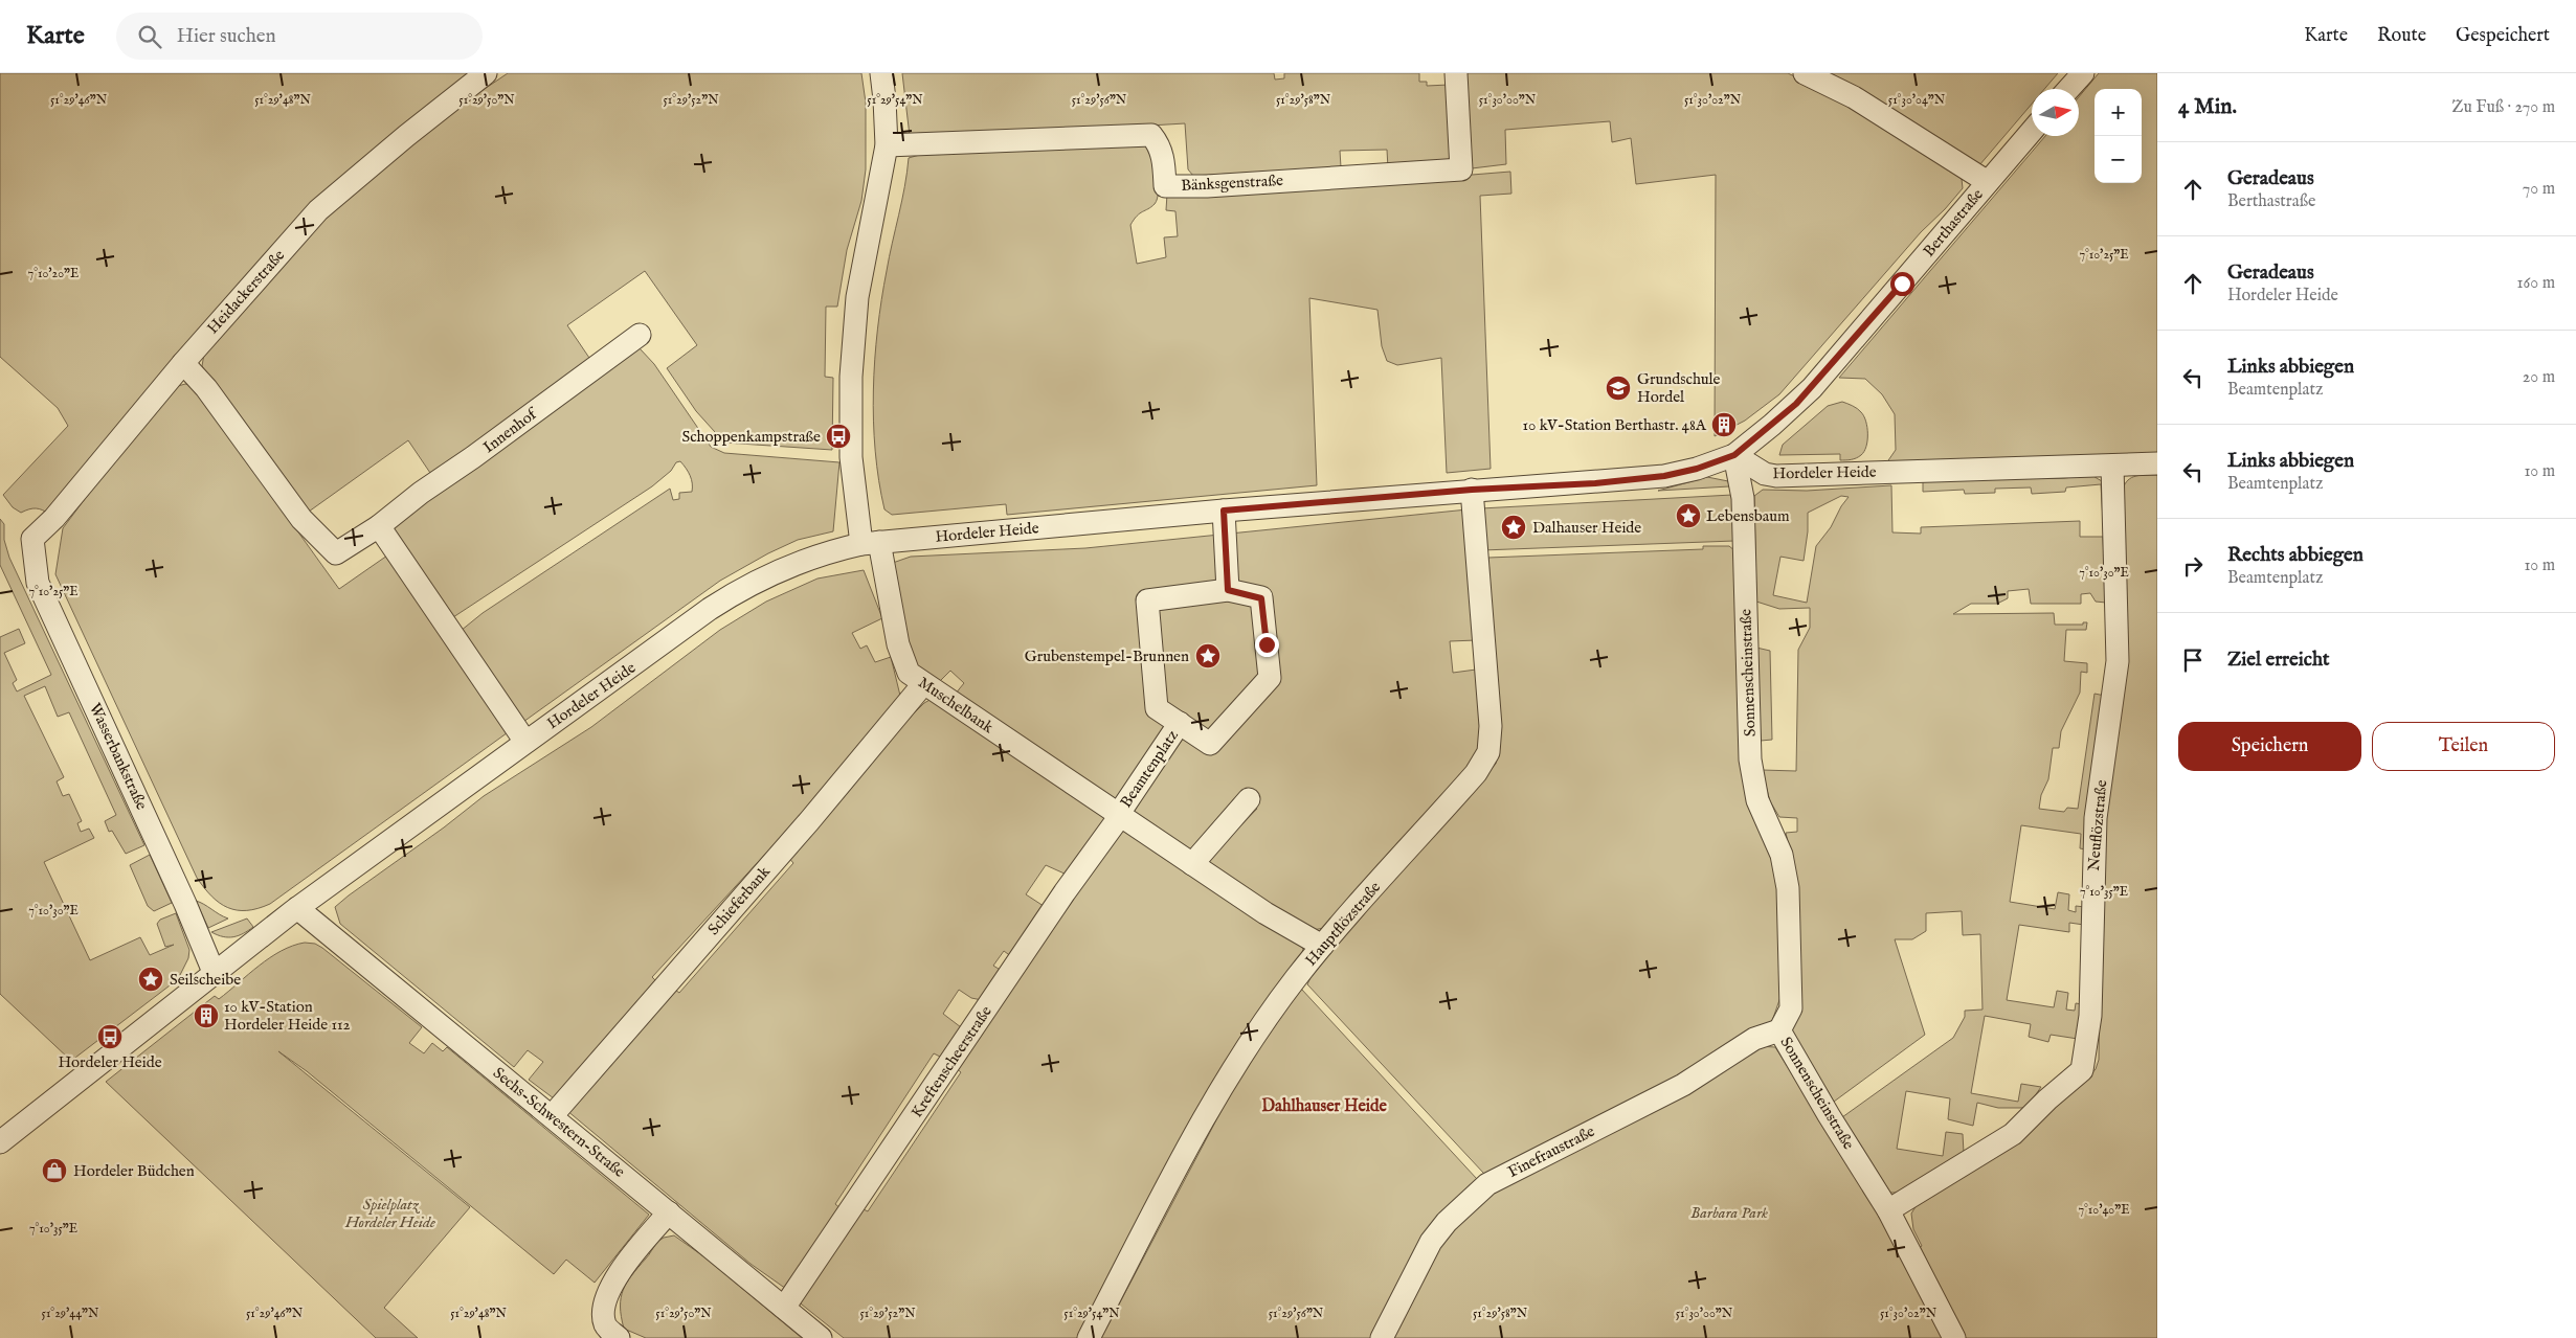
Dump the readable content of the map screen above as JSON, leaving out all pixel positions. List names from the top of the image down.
{
  "streets": {
    "street": [
      "Bänksgenstraße",
      "Berthastraße",
      "Heidackerstraße",
      "Innenhof",
      "Hordeler Heide",
      "Sonnenscheinstraße",
      "Muschelbank",
      "Wasserbankstraße",
      "Beamtenplatz",
      "Neuflözstraße",
      "Schieferbank",
      "Hauptflözstraße",
      "Kreftenscheerstraße",
      "Sechs-Schwestern-Straße",
      "Finefraustraße"
    ]
  },
  "crossings": [
    ["Berthastraße", "Hordeler Heide"],
    ["Berthastraße", "Sonnenscheinstraße"],
    ["Heidackerstraße", "Innenhof"],
    ["Heidackerstraße", "Wasserbankstraße"],
    ["Hordeler Heide", "Sonnenscheinstraße"],
    ["Hordeler Heide", "Muschelbank"],
    ["Hordeler Heide", "Wasserbankstraße"],
    ["Hordeler Heide", "Neuflözstraße"],
    ["Hordeler Heide", "Hauptflözstraße"],
    ["Hordeler Heide", "Sechs-Schwestern-Straße"],
    ["Sonnenscheinstraße", "Neuflözstraße"],
    ["Sonnenscheinstraße", "Finefraustraße"],
    ["Muschelbank", "Beamtenplatz"],
    ["Muschelbank", "Schieferbank"],
    ["Muschelbank", "Hauptflözstraße"],
    ["Muschelbank", "Kreftenscheerstraße"],
    ["Beamtenplatz", "Kreftenscheerstraße"],
    ["Schieferbank", "Sechs-Schwestern-Straße"],
    ["Kreftenscheerstraße", "Sechs-Schwestern-Straße"]
  ],
  "districts": ["Dahlhauser Heide"],
  "parks": ["Spielplatz Hordeler Heide", "Barbara Park"],
  "places": {
    "school or university": ["Grundschule Hordel"],
    "building": ["10 kV-Station Berthastr. 48A", "10 kV-Station Hordeler Heide 112"],
    "bus stop": ["Schoppenkampstraße", "Hordeler Heide"],
    "place": [
      "Lebensbaum",
      "Dalhauser Heide",
      "Grubenstempel-Brunnen",
      "Seilscheibe"
    ],
    "shop": ["Hordeler Büdchen"]
  },
  "north": "right",
  "page": {
    "header": "Karte",
    "search": "Hier suchen",
    "nav": ["Karte", "Route", "Gespeichert"],
    "heading": ["4 Min.", "Zu Fuß · 270 m"],
    "map_buttons": ["+", "−"],
    "list": [
      ["Geradeaus", "Berthastraße", "70 m"],
      ["Geradeaus", "Hordeler Heide", "160 m"],
      ["Links abbiegen", "Beamtenplatz", "20 m"],
      ["Links abbiegen", "Beamtenplatz", "10 m"],
      ["Rechts abbiegen", "Beamtenplatz", "10 m"],
      "Ziel erreicht"
    ],
    "buttons": ["Speichern", "Teilen"]
  },
  "coordinates": [
    "51°29'46\"N",
    "51°29'48\"N",
    "51°29'50\"N",
    "51°29'52\"N",
    "51°29'54\"N",
    "51°29'56\"N",
    "51°29'58\"N",
    "51°30'00\"N",
    "51°30'02\"N",
    "51°30'04\"N",
    "7°10'25\"E",
    "7°10'20\"E",
    "7°10'30\"E",
    "7°10'35\"E",
    "7°10'40\"E",
    "51°29'44\"N"
  ]
}
